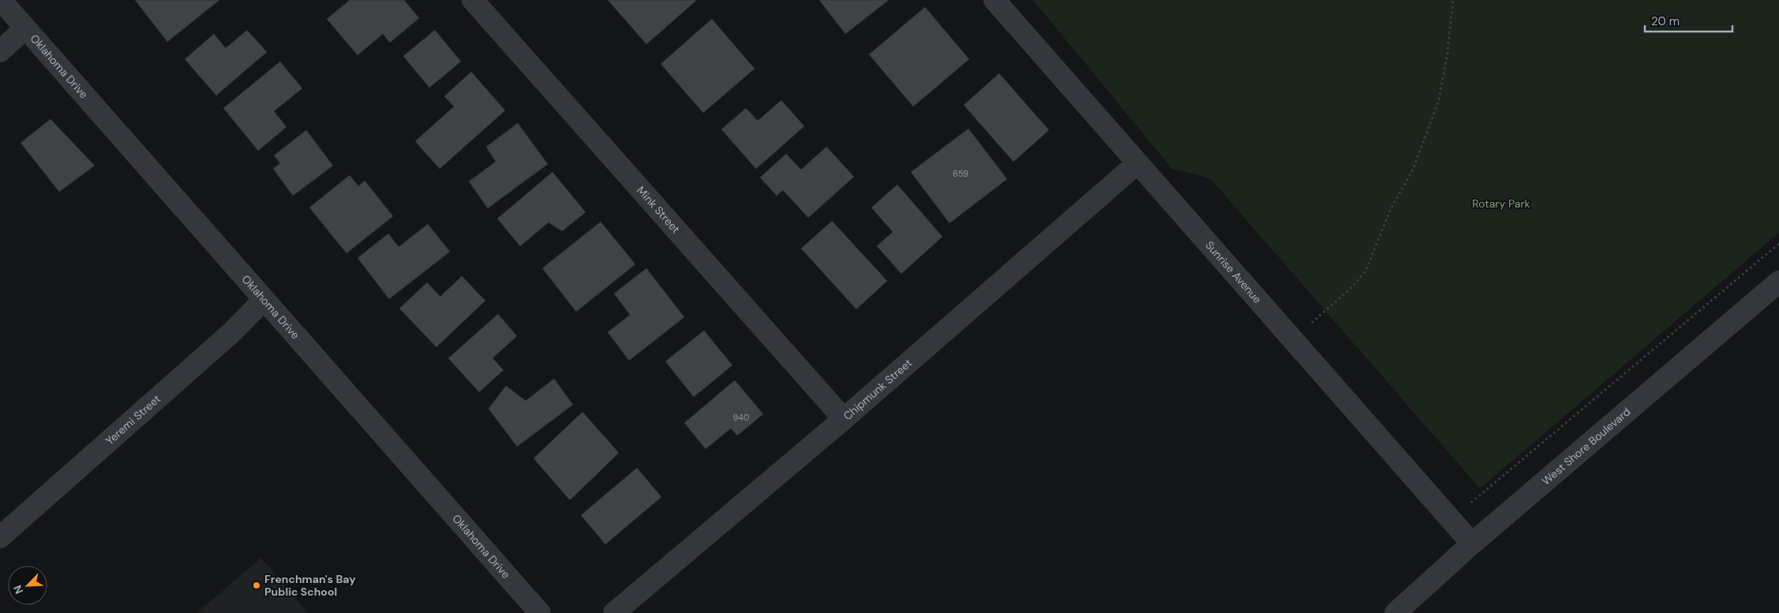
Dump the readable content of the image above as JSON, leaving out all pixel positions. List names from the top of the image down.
{
  "streets": {
    "street": [
      "Oklahoma Drive",
      "Mink Street",
      "Sunrise Avenue",
      "Chipmunk Street",
      "Yeremi Street",
      "West Shore Boulevard"
    ]
  },
  "crossings": [
    ["Oklahoma Drive", "Yeremi Street"],
    ["Mink Street", "Chipmunk Street"],
    ["Sunrise Avenue", "Chipmunk Street"],
    ["Sunrise Avenue", "West Shore Boulevard"]
  ],
  "parks": ["Rotary Park"],
  "places": ["Frenchman's Bay Public School"],
  "house_numbers": ["659", "940"],
  "scale_bar": "20 m",
  "north": "bottom left"
}
